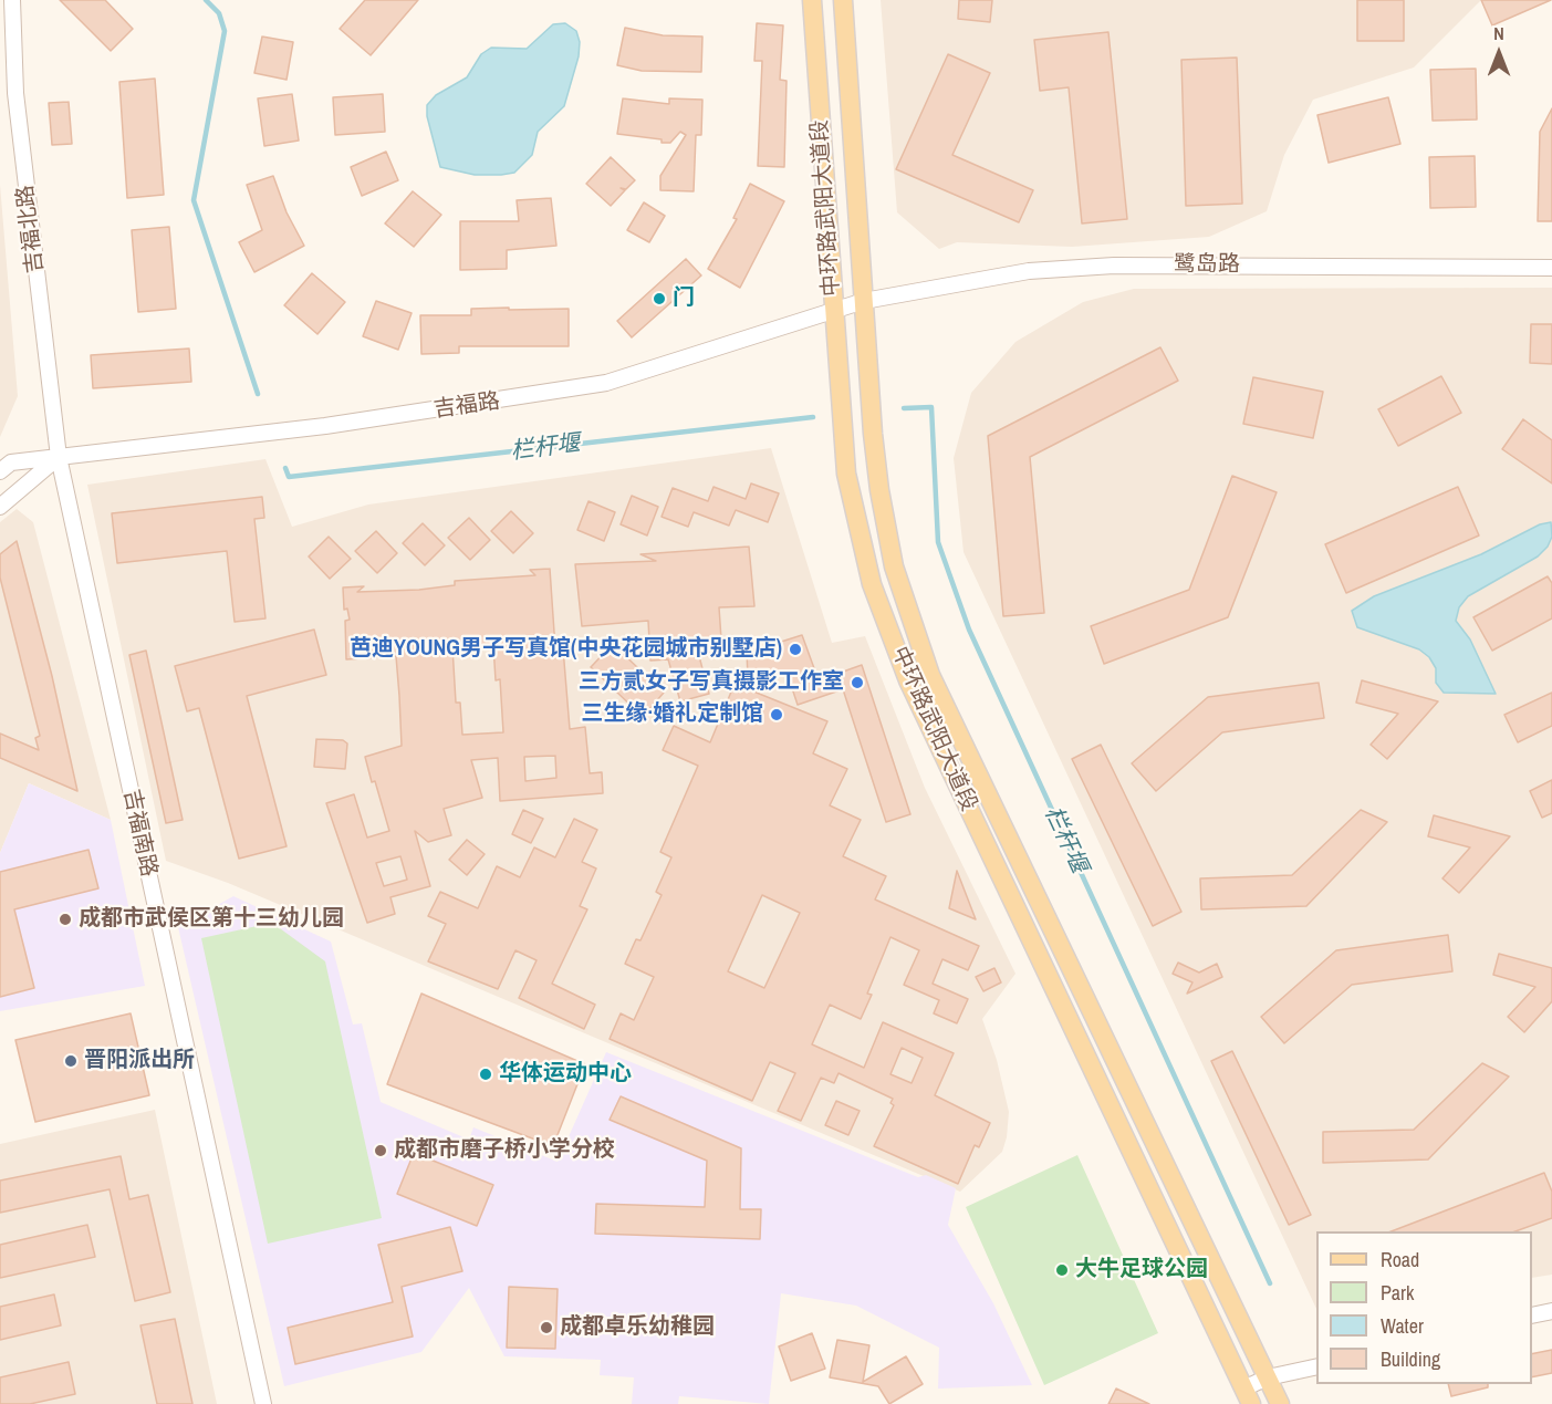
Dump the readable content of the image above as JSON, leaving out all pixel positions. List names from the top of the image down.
{
  "streets": {
    "main road": ["中环路武阳大道段"],
    "street": [
      "吉福北路",
      "鹭岛路",
      "吉福路",
      "吉福南路"
    ]
  },
  "crossings": [
    ["中环路武阳大道段", "鹭岛路"],
    ["中环路武阳大道段", "吉福路"],
    ["吉福北路", "吉福路"],
    ["吉福北路", "吉福南路"],
    ["鹭岛路", "吉福路"],
    ["吉福路", "吉福南路"]
  ],
  "water": ["栏杆堰"],
  "places": [
    "门",
    "芭迪YOUNG男子写真馆(中央花园城市别墅店)",
    "三方贰女子写真摄影工作室",
    "三生缘·婚礼定制馆",
    "成都市武侯区第十三幼儿园",
    "晋阳派出所",
    "华体运动中心",
    "成都市磨子桥小学分校",
    "大牛足球公园",
    "成都卓乐幼稚园"
  ],
  "legend": [
    "Road",
    "Park",
    "Water",
    "Building"
  ],
  "north": "top"
}
